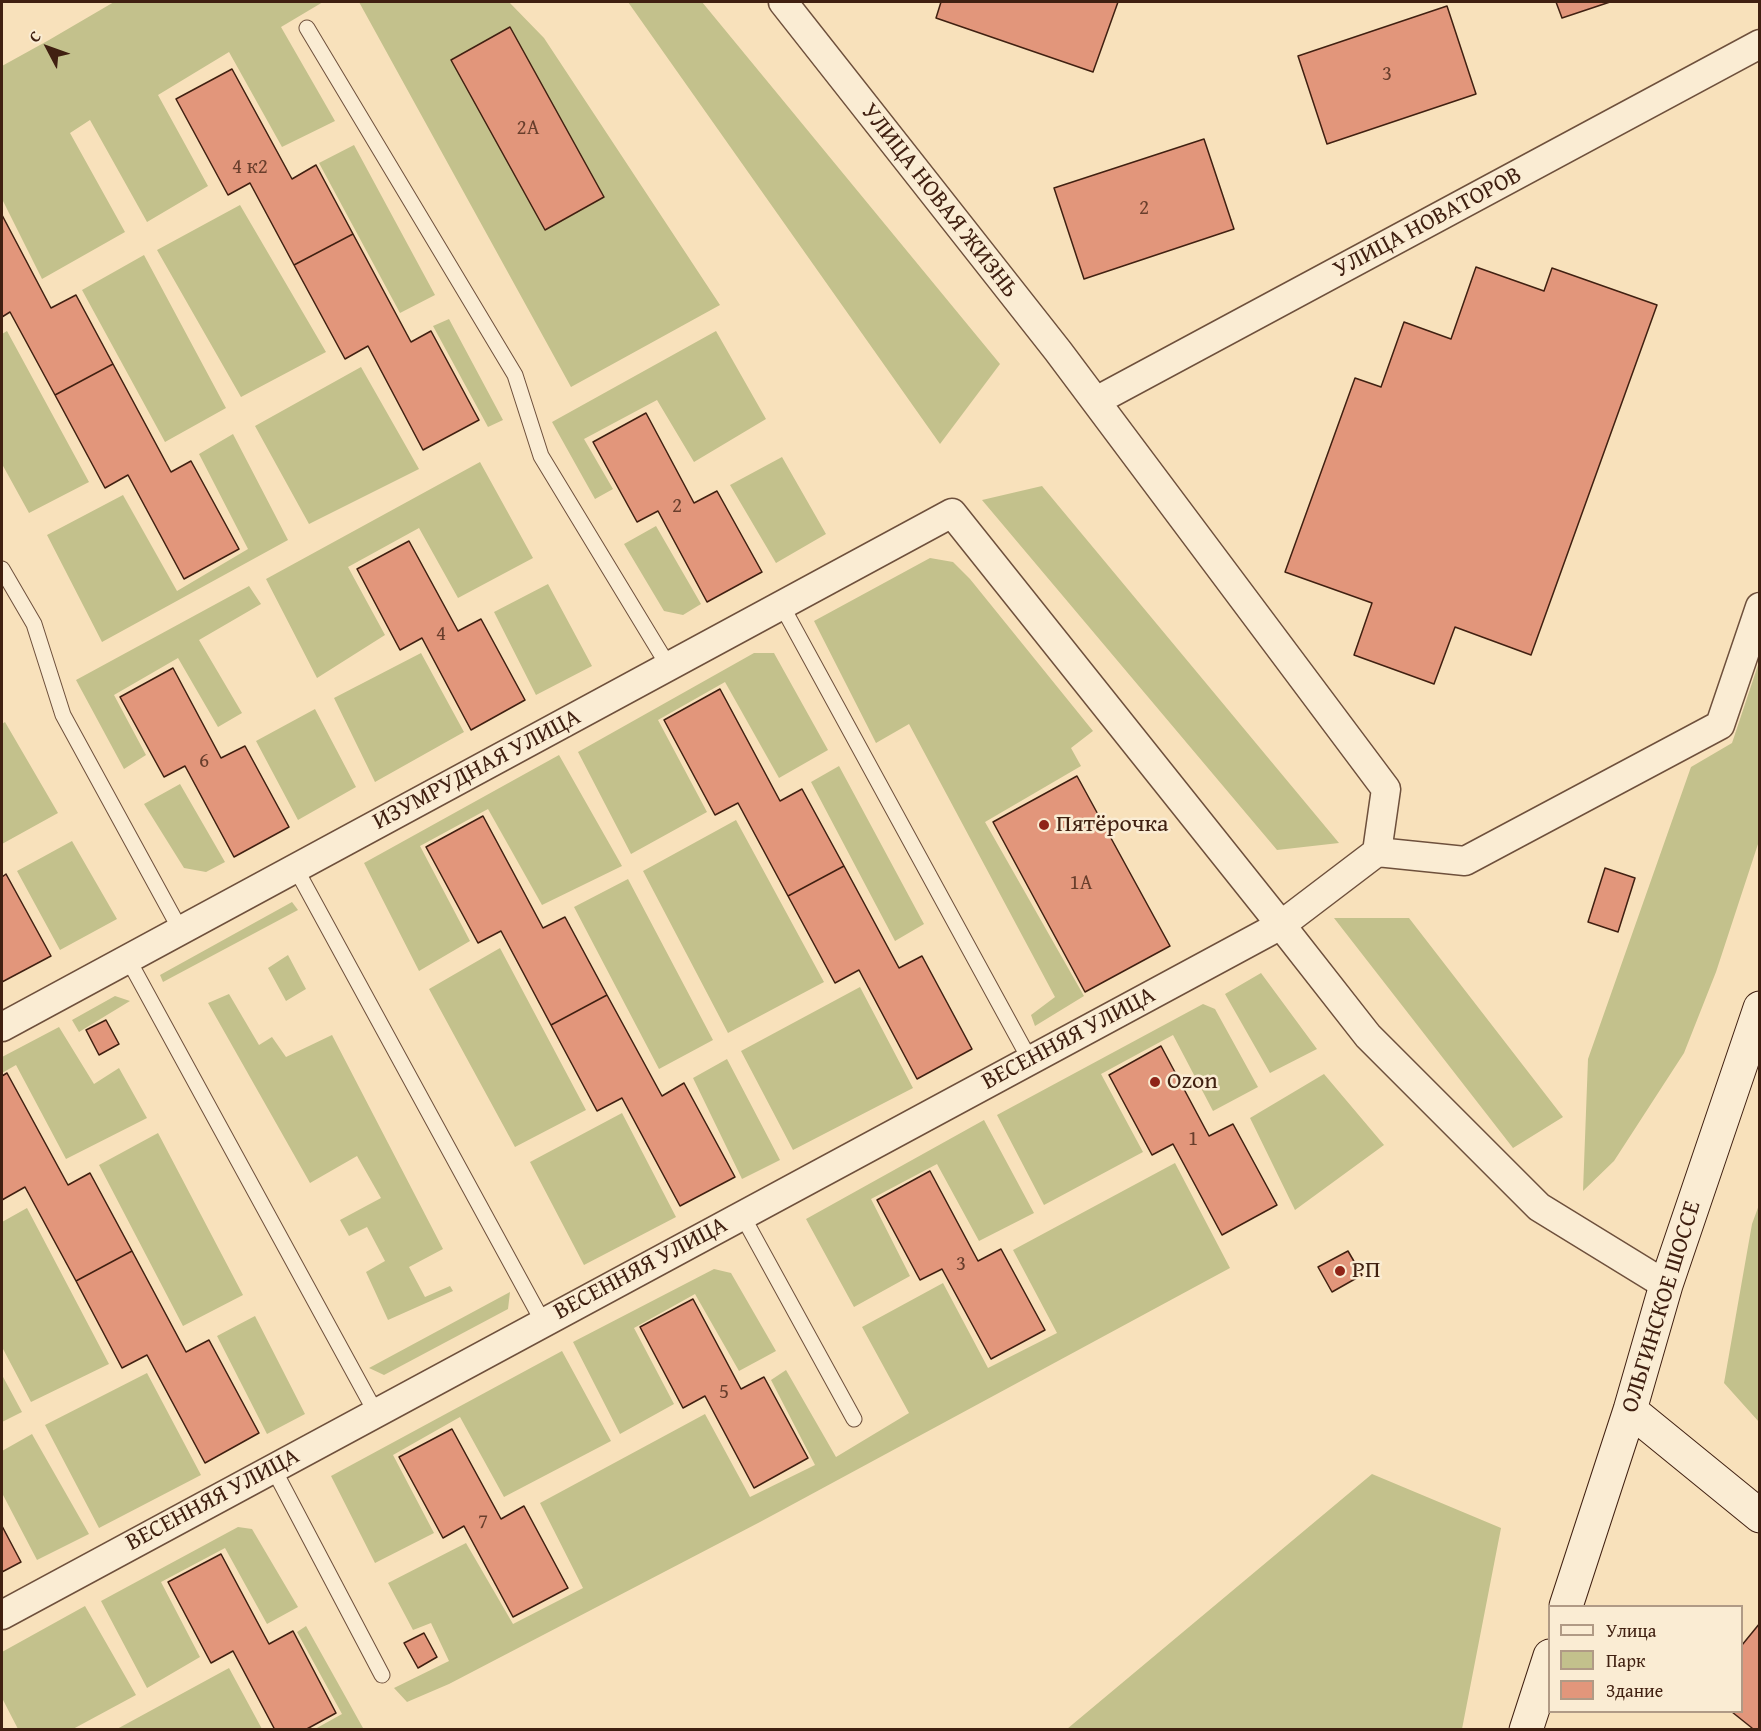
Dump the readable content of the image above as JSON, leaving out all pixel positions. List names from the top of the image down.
{
  "streets": {
    "main road": ["ОЛЬГИНСКОЕ ШОССЕ"],
    "street": [
      "УЛИЦА НОВАЯ ЖИЗНЬ",
      "УЛИЦА НОВАТОРОВ",
      "ИЗУМРУДНАЯ УЛИЦА",
      "ВЕСЕННЯЯ УЛИЦА"
    ]
  },
  "crossings": [
    ["УЛИЦА НОВАЯ ЖИЗНЬ", "УЛИЦА НОВАТОРОВ"],
    ["УЛИЦА НОВАЯ ЖИЗНЬ", "ВЕСЕННЯЯ УЛИЦА"],
    ["ИЗУМРУДНАЯ УЛИЦА", "ВЕСЕННЯЯ УЛИЦА"]
  ],
  "places": ["Пятёрочка", "Ozon", "РП"],
  "house_numbers": [
    "3",
    "2А",
    "4 к2",
    "2",
    "2",
    "4",
    "6",
    "1А",
    "1",
    "3",
    "5",
    "7"
  ],
  "legend": ["Улица", "Парк", "Здание"],
  "north": "top left"
}
